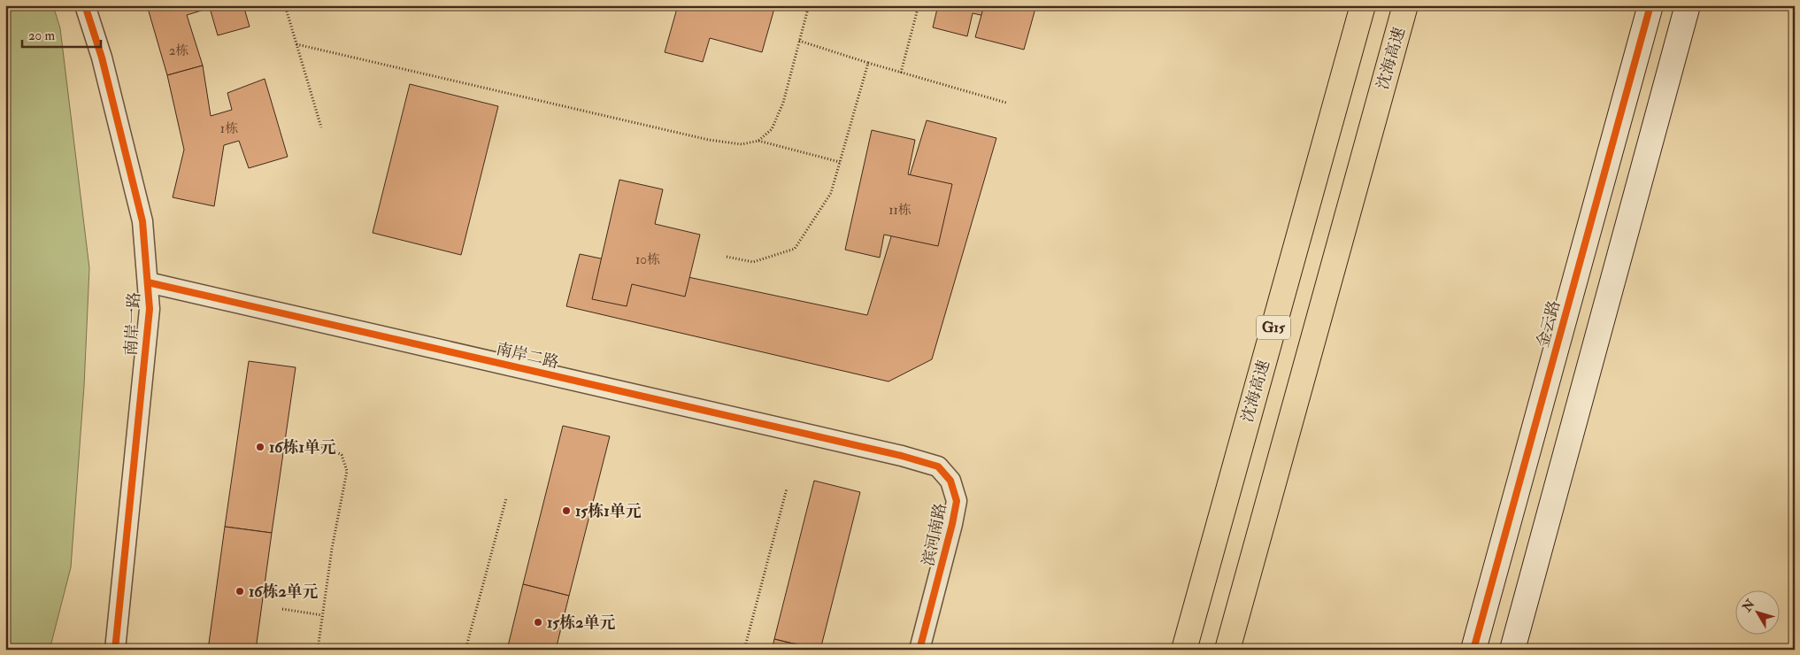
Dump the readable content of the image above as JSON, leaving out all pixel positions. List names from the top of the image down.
{
  "streets": {
    "highway": ["沈海高速", "G15"],
    "street": [
      "南岸一路",
      "金云路",
      "南岸二路",
      "滨河南路"
    ]
  },
  "crossings": [
    ["南岸一路", "南岸二路"],
    ["南岸二路", "滨河南路"]
  ],
  "places": [
    "16栋1单元",
    "15栋1单元",
    "16栋2单元",
    "15栋2单元"
  ],
  "house_numbers": [
    "2栋",
    "1栋",
    "11栋",
    "10栋"
  ],
  "scale_bar": "20 m",
  "north": "top left"
}
